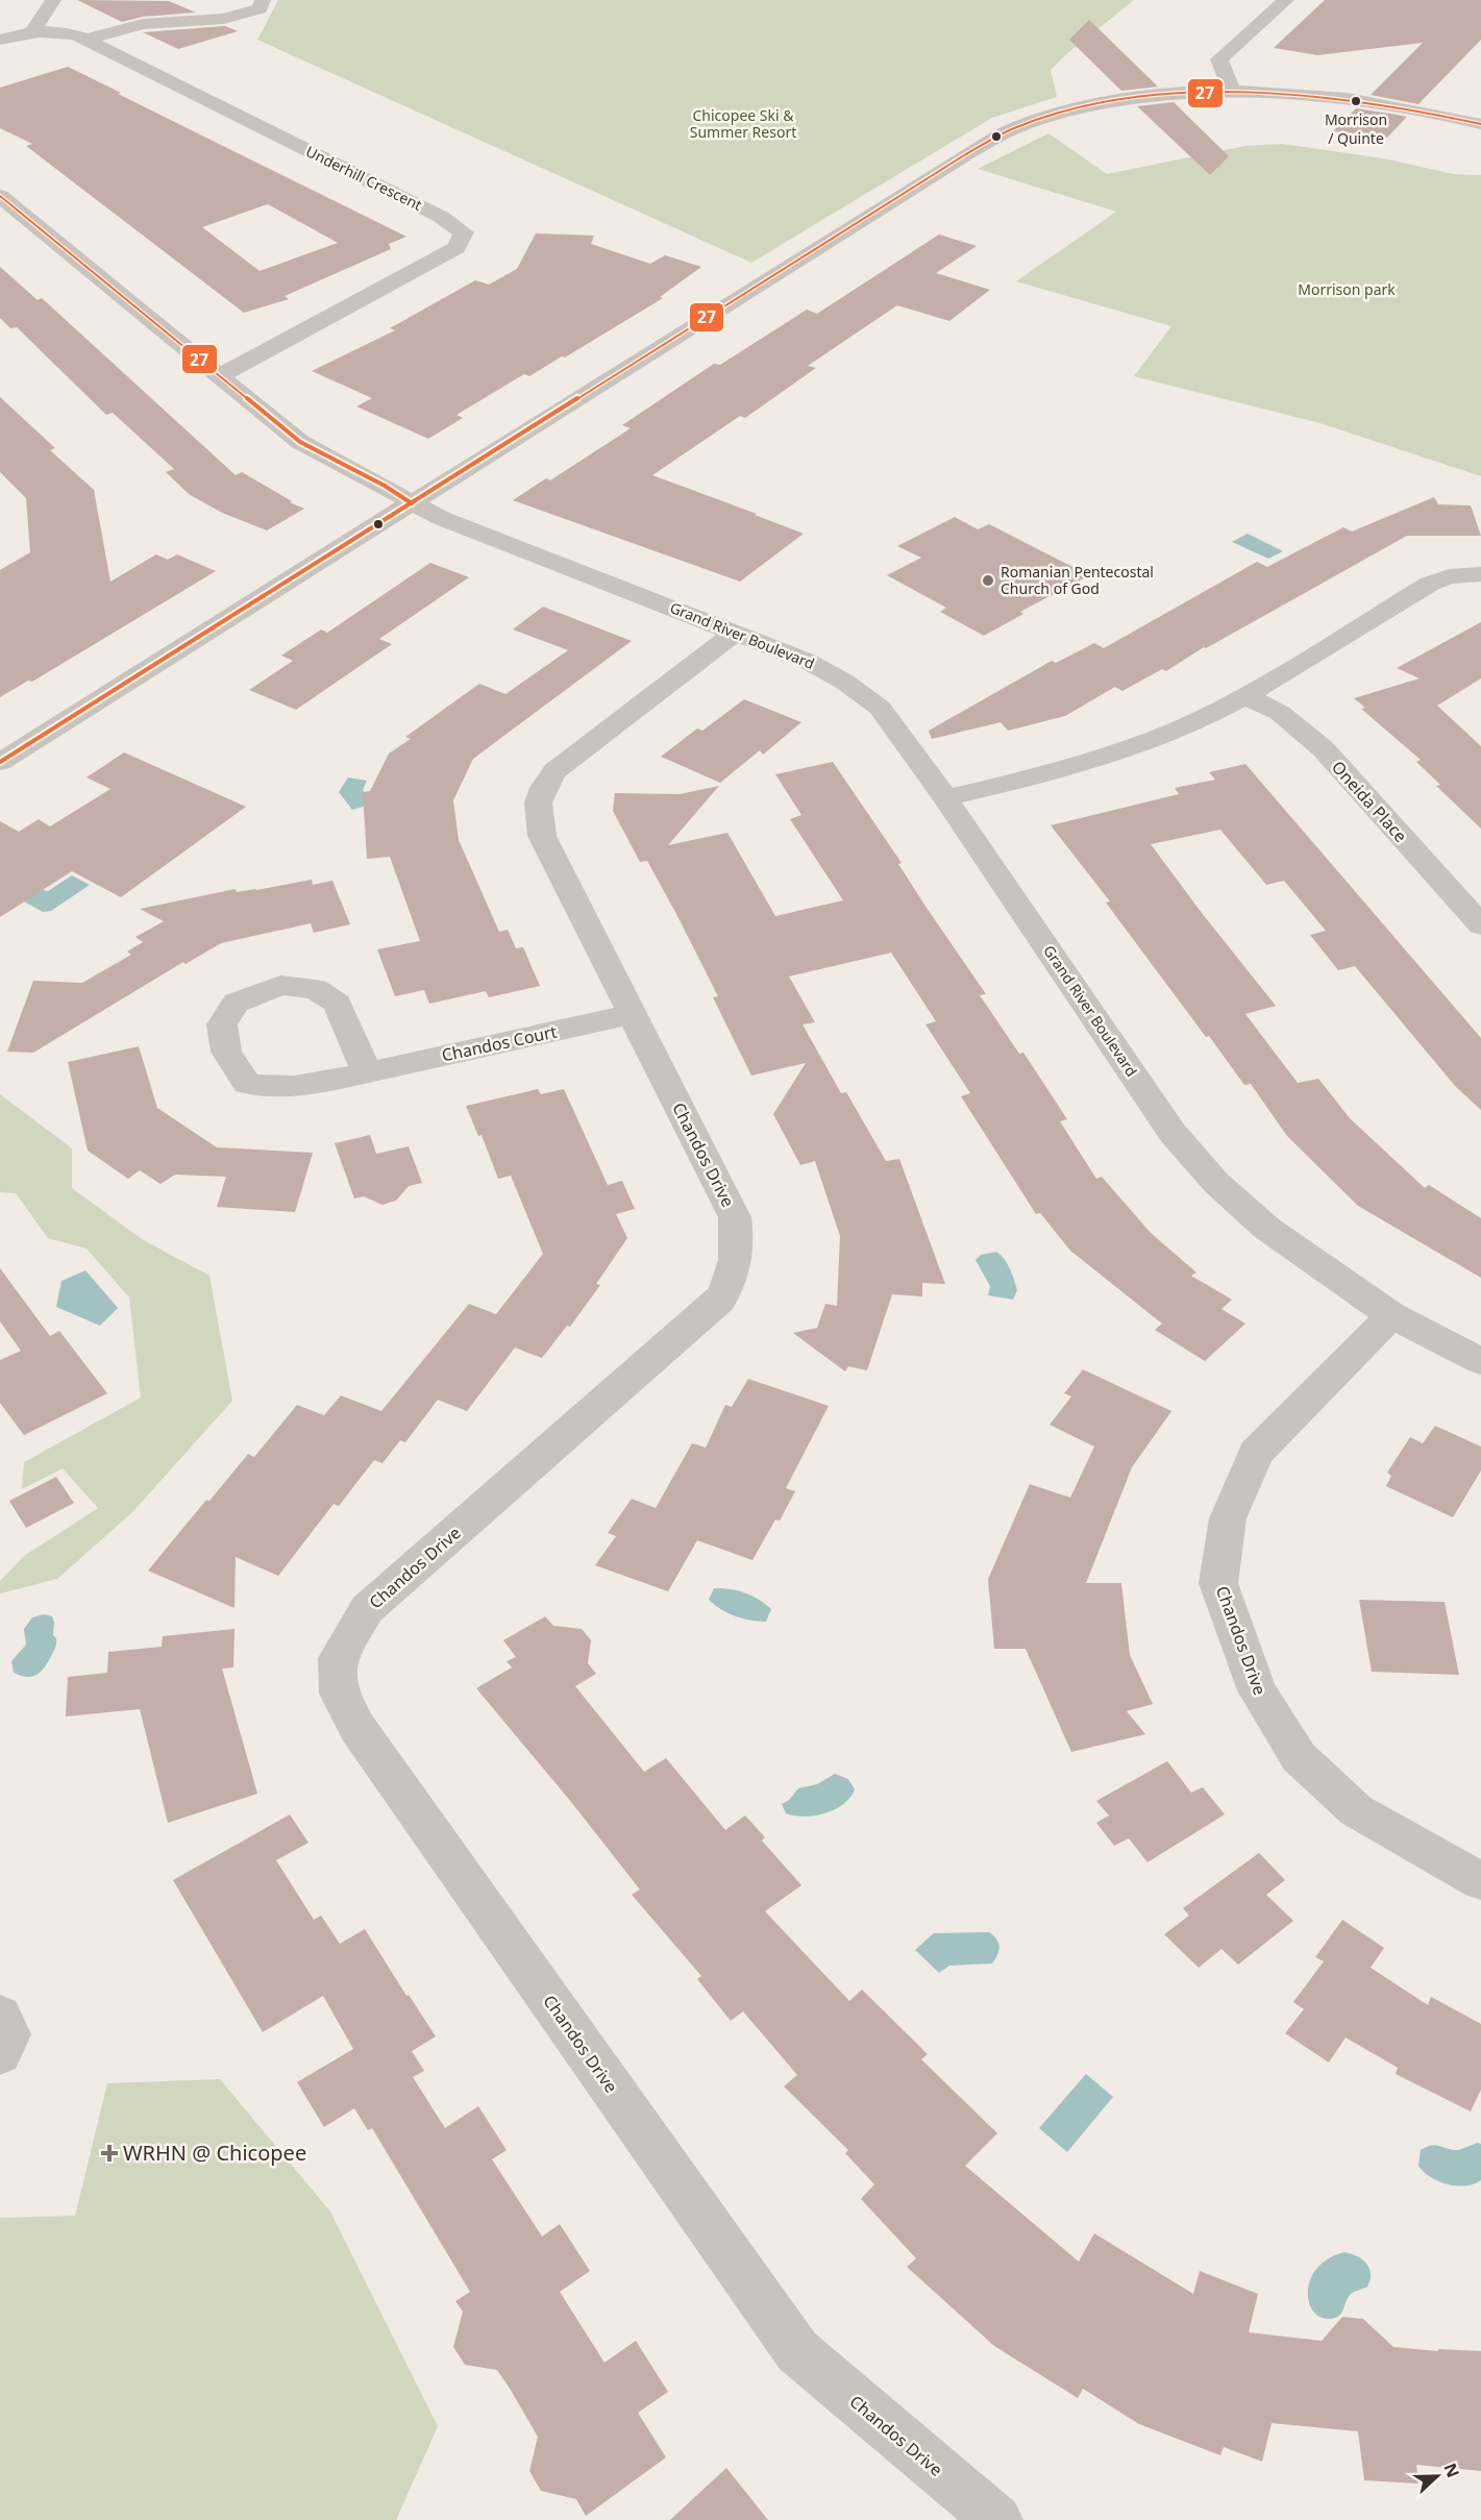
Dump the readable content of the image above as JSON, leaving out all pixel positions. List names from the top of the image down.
{
  "streets": {
    "street": [
      "Underhill Crescent",
      "Grand River Boulevard",
      "Oneida Place",
      "Chandos Court",
      "Chandos Drive"
    ]
  },
  "crossings": [
    ["Underhill Crescent", "Grand River Boulevard"],
    ["Grand River Boulevard", "Chandos Drive"],
    ["Chandos Court", "Chandos Drive"]
  ],
  "parks": ["Chicopee Ski & Summer Resort", "Morrison park"],
  "places": {
    "other": ["Morrison / Quinte", "Romanian Pentecostal Church of God"],
    "health": ["WRHN @ Chicopee"]
  },
  "lines": ["transit line 27"],
  "north": "right"
}
